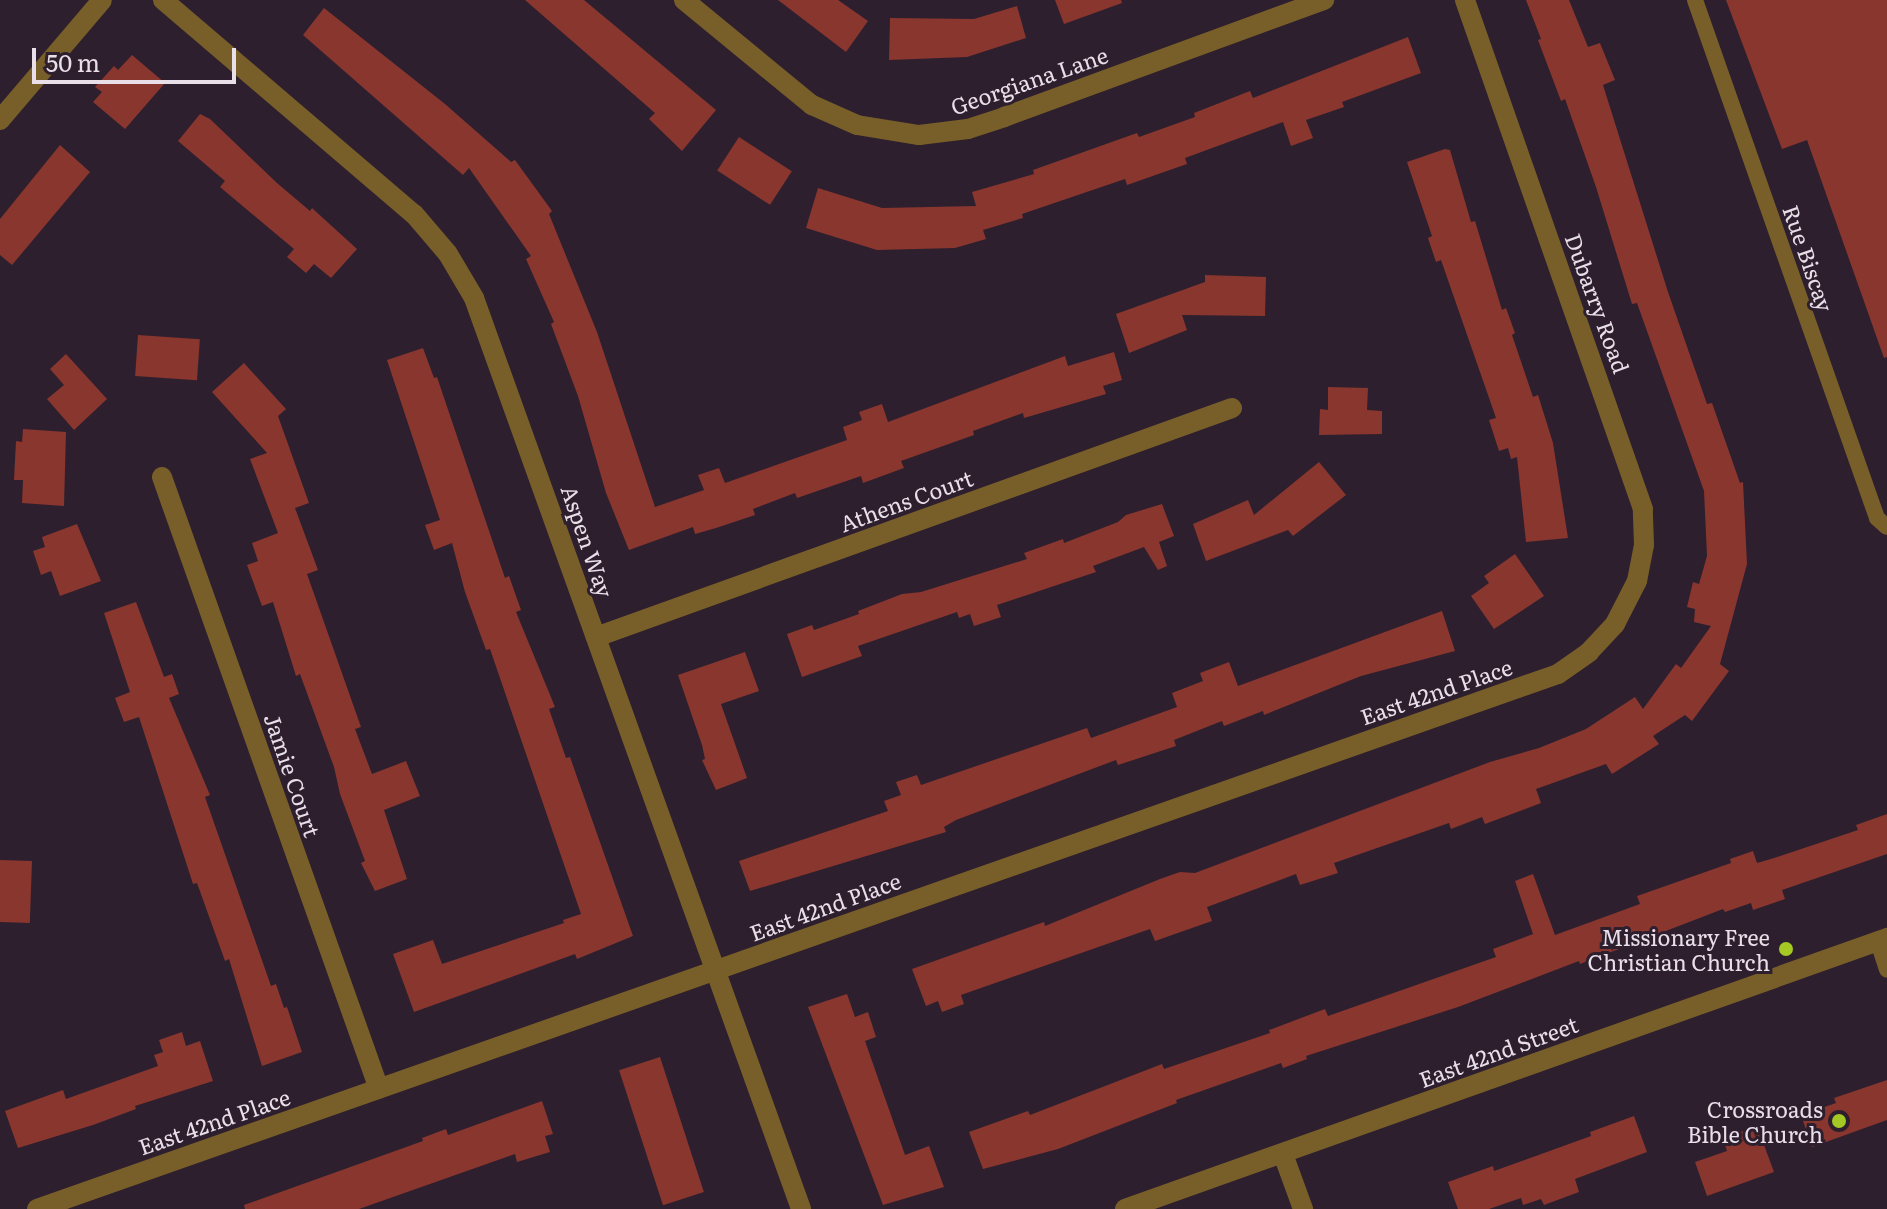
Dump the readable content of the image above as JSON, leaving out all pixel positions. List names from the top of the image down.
{
  "streets": {
    "street": [
      "Georgiana Lane",
      "Dubarry Road",
      "Athens Court",
      "Aspen Way",
      "East 42nd Place",
      "Jamie Court",
      "East 42nd Street"
    ],
    "lane": ["Rue Biscay"]
  },
  "crossings": [
    ["Dubarry Road", "East 42nd Place"],
    ["Athens Court", "Aspen Way"],
    ["Aspen Way", "East 42nd Place"],
    ["East 42nd Place", "Jamie Court"]
  ],
  "places": ["Missionary Free Christian Church", "Crossroads Bible Church"],
  "scale_bar": "50 m"
}
